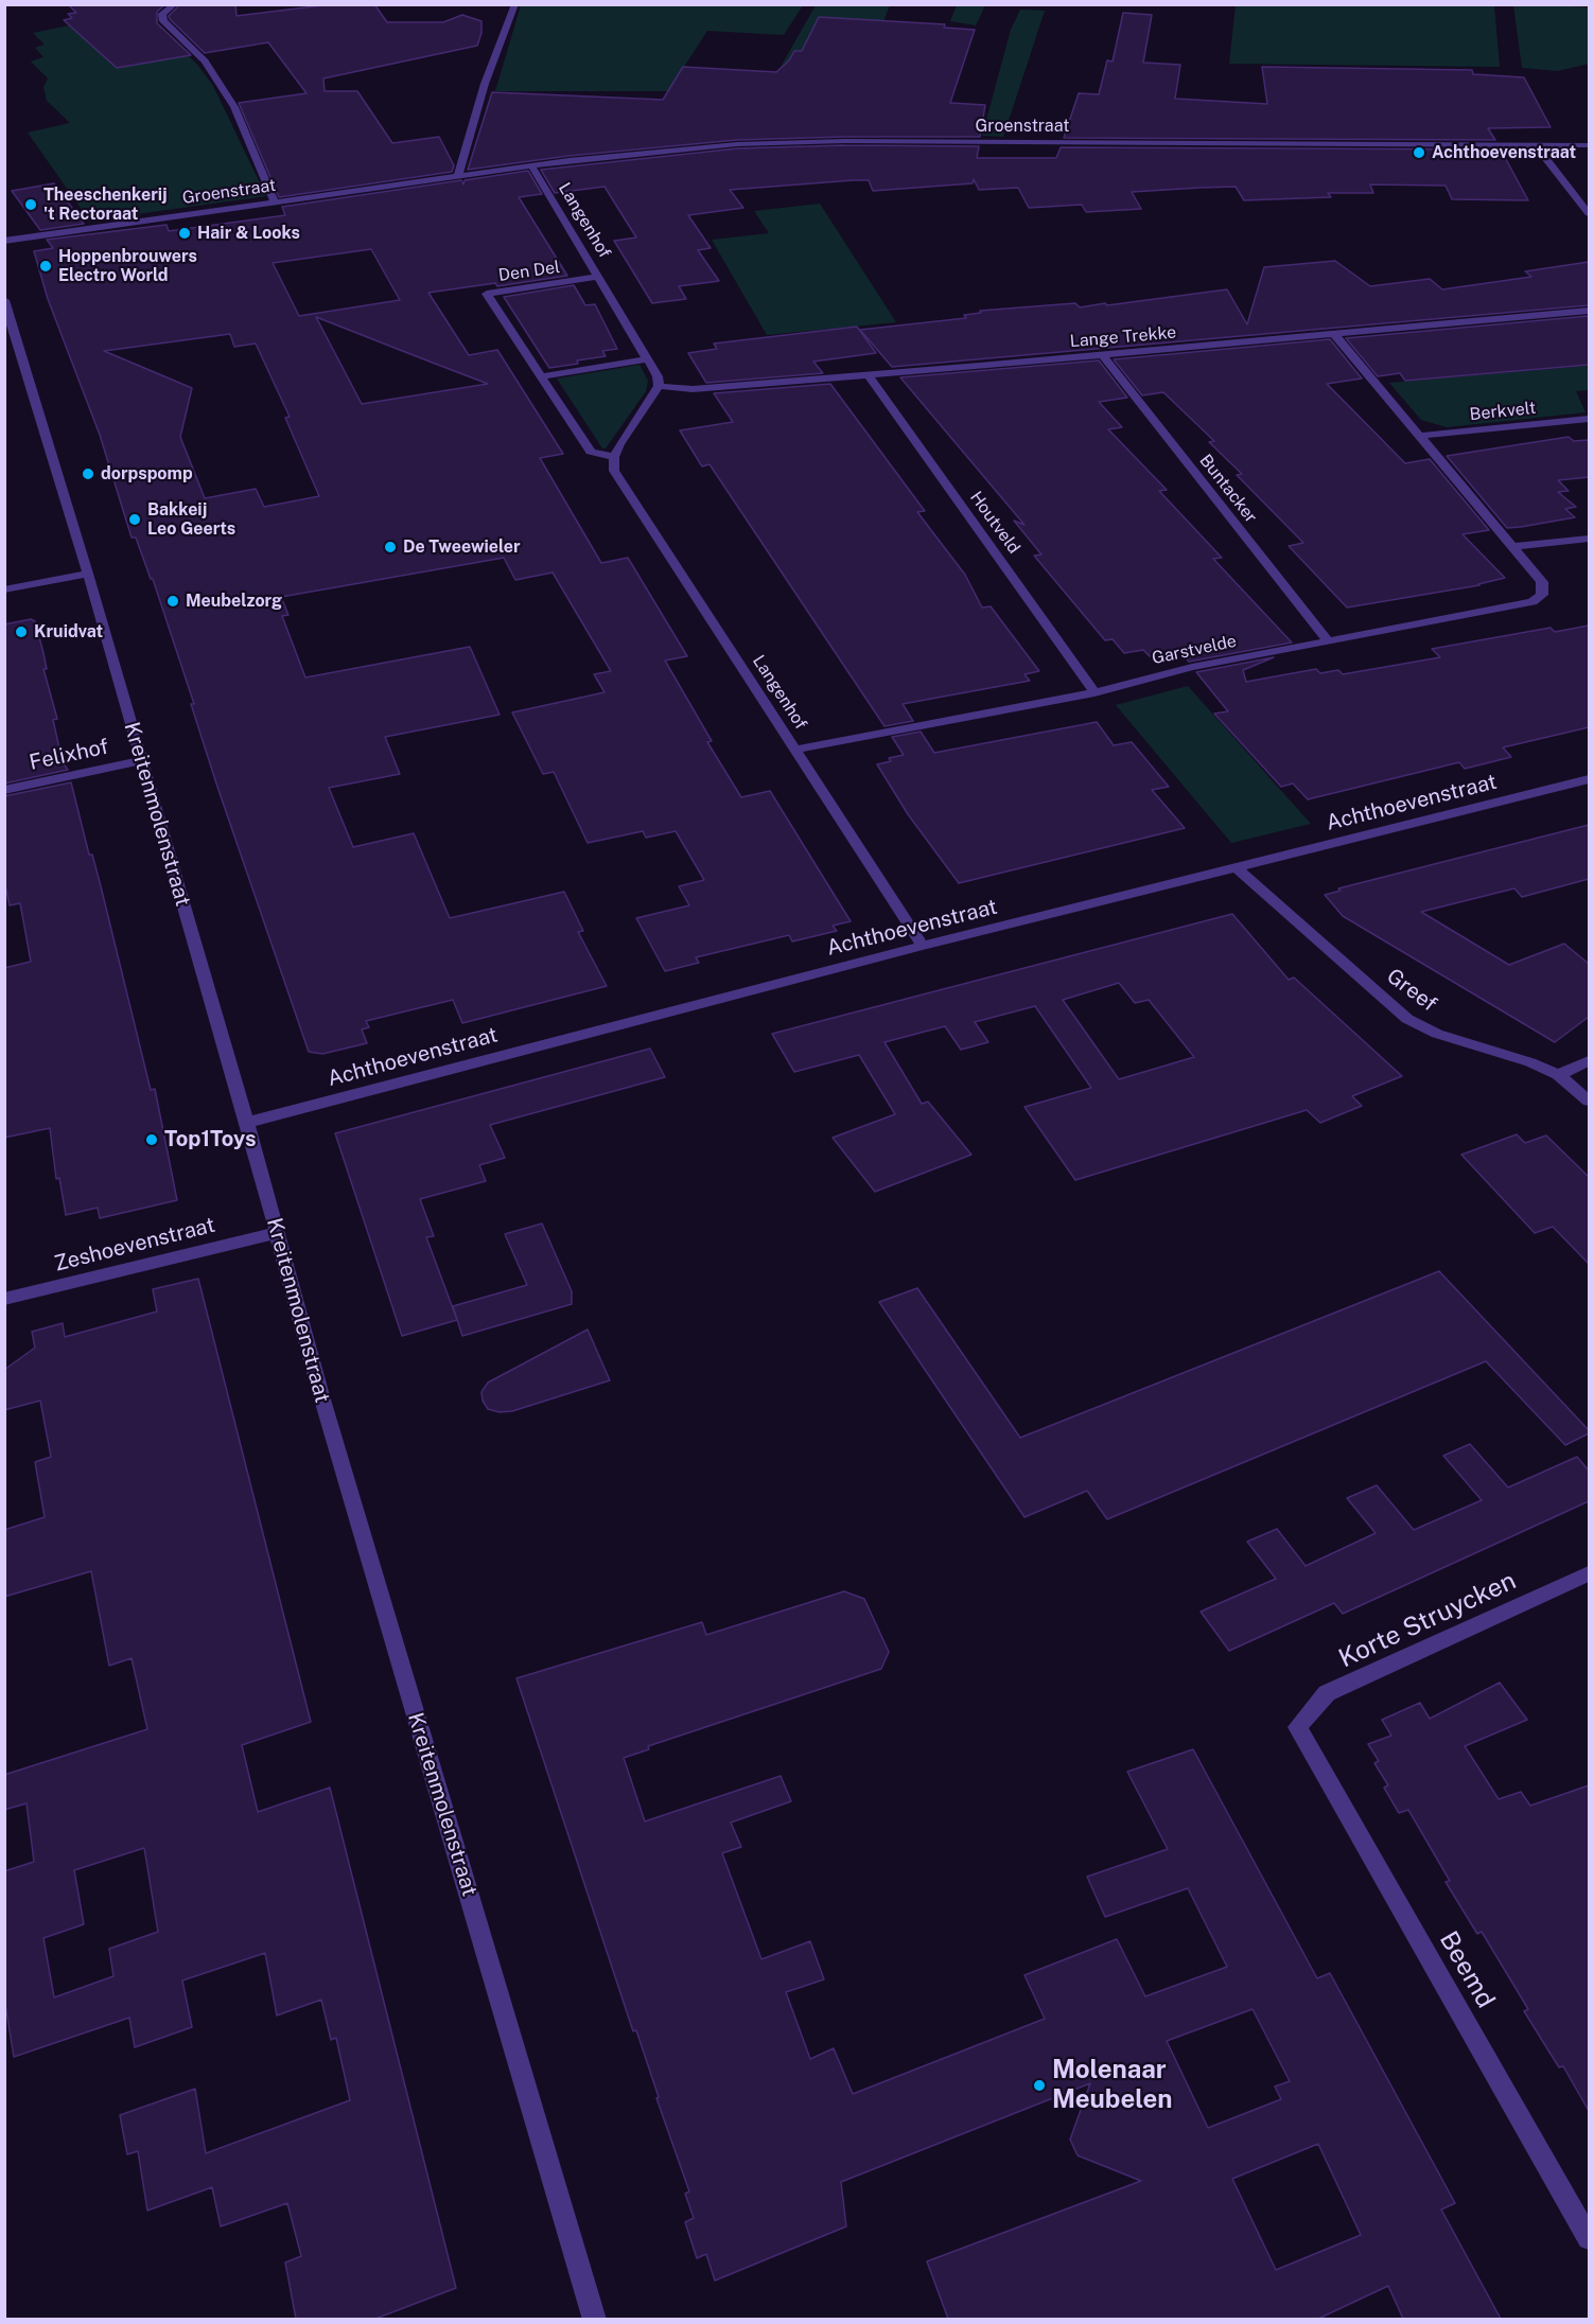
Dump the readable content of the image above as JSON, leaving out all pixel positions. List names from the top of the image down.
{
  "streets": {
    "street": [
      "Groenstraat",
      "Langenhof",
      "Den Del",
      "Lange Trekke",
      "Berkvelt",
      "Buntacker",
      "Houtveld",
      "Garstvelde",
      "Felixhof",
      "Achthoevenstraat",
      "Kreitenmolenstraat",
      "Greef",
      "Zeshoevenstraat",
      "Korte Struycken",
      "Beemd"
    ]
  },
  "crossings": [
    ["Groenstraat", "Langenhof"],
    ["Langenhof", "Den Del"],
    ["Langenhof", "Lange Trekke"],
    ["Langenhof", "Garstvelde"],
    ["Langenhof", "Achthoevenstraat"],
    ["Lange Trekke", "Buntacker"],
    ["Lange Trekke", "Houtveld"],
    ["Buntacker", "Garstvelde"],
    ["Houtveld", "Garstvelde"],
    ["Felixhof", "Kreitenmolenstraat"],
    ["Achthoevenstraat", "Kreitenmolenstraat"],
    ["Achthoevenstraat", "Greef"],
    ["Kreitenmolenstraat", "Zeshoevenstraat"],
    ["Korte Struycken", "Beemd"]
  ],
  "places": [
    "Achthoevenstraat",
    "Theeschenkerij 't Rectoraat",
    "Hair & Looks",
    "Hoppenbrouwers Electro World",
    "dorpspomp",
    "Bakkeij Leo Geerts",
    "De Tweewieler",
    "Meubelzorg",
    "Kruidvat",
    "Top1Toys",
    "Molenaar Meubelen"
  ]
}
